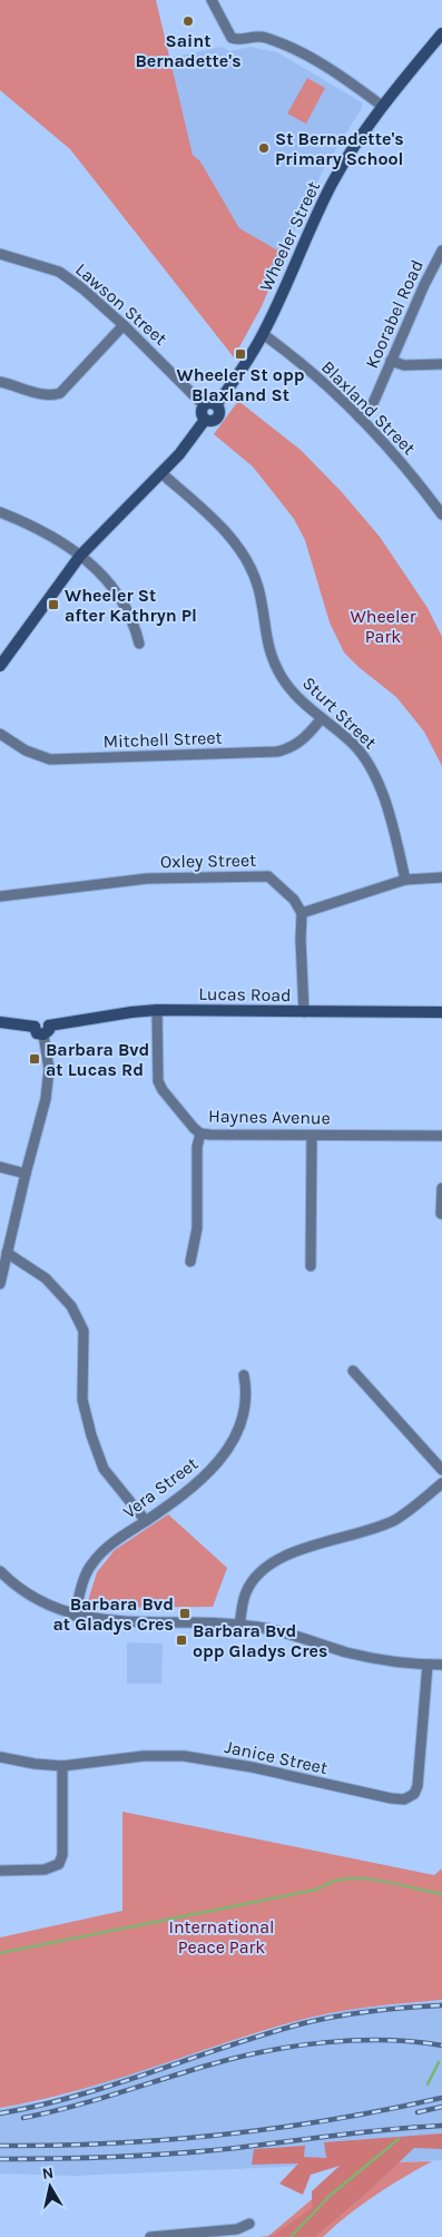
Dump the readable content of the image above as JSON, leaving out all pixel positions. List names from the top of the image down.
{
  "streets": {
    "street": [
      "Wheeler Street",
      "Lawson Street",
      "Koorabel Road",
      "Blaxland Street",
      "Sturt Street",
      "Mitchell Street",
      "Oxley Street",
      "Lucas Road",
      "Haynes Avenue",
      "Vera Street",
      "Janice Street"
    ]
  },
  "crossings": [
    ["Wheeler Street", "Lawson Street"],
    ["Wheeler Street", "Blaxland Street"],
    ["Koorabel Road", "Blaxland Street"],
    ["Sturt Street", "Mitchell Street"],
    ["Lucas Road", "Haynes Avenue"]
  ],
  "parks": ["Wheeler Park", "International Peace Park"],
  "places": {
    "other": ["Saint Bernadette's", "St Bernadette's Primary School"],
    "transit": [
      "Wheeler St opp Blaxland St",
      "Wheeler St after Kathryn Pl",
      "Barbara Bvd at Lucas Rd",
      "Barbara Bvd at Gladys Cres",
      "Barbara Bvd opp Gladys Cres"
    ]
  },
  "north": "top"
}
